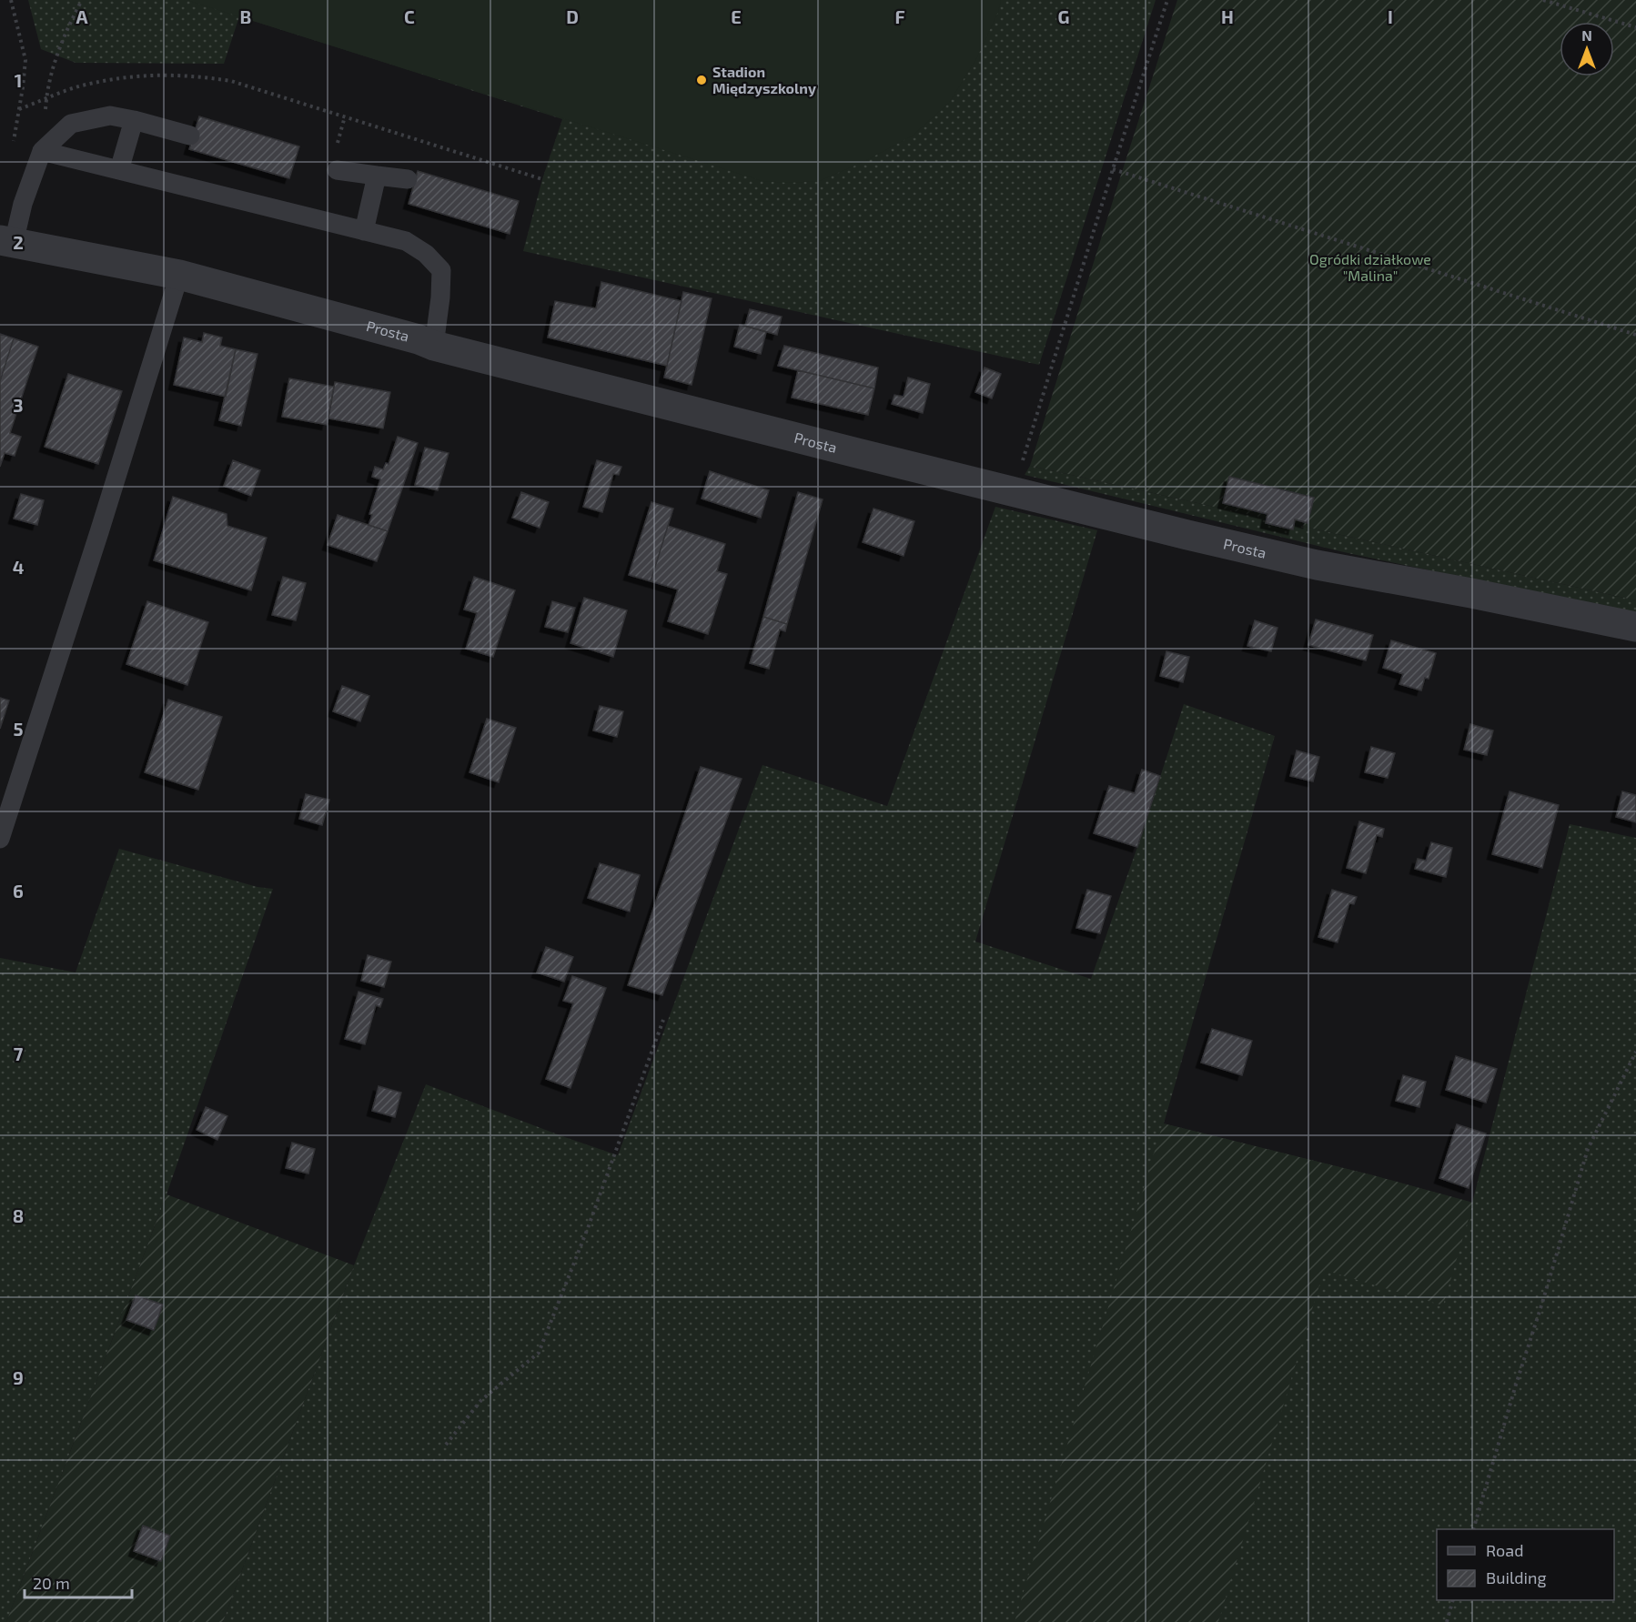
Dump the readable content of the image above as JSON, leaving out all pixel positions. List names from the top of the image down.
{
  "streets": {
    "street": ["Prosta"]
  },
  "parks": ["Ogródki działkowe \"Malina\""],
  "places": ["Stadion Międzyszkolny"],
  "legend": ["Road", "Building"],
  "scale_bar": "20 m",
  "north": "top",
  "grid": {
    "columns": [
      "A",
      "B",
      "C",
      "D",
      "E",
      "F",
      "G",
      "H",
      "I"
    ],
    "rows": [
      "1",
      "2",
      "3",
      "4",
      "5",
      "6",
      "7",
      "8",
      "9"
    ]
  }
}
